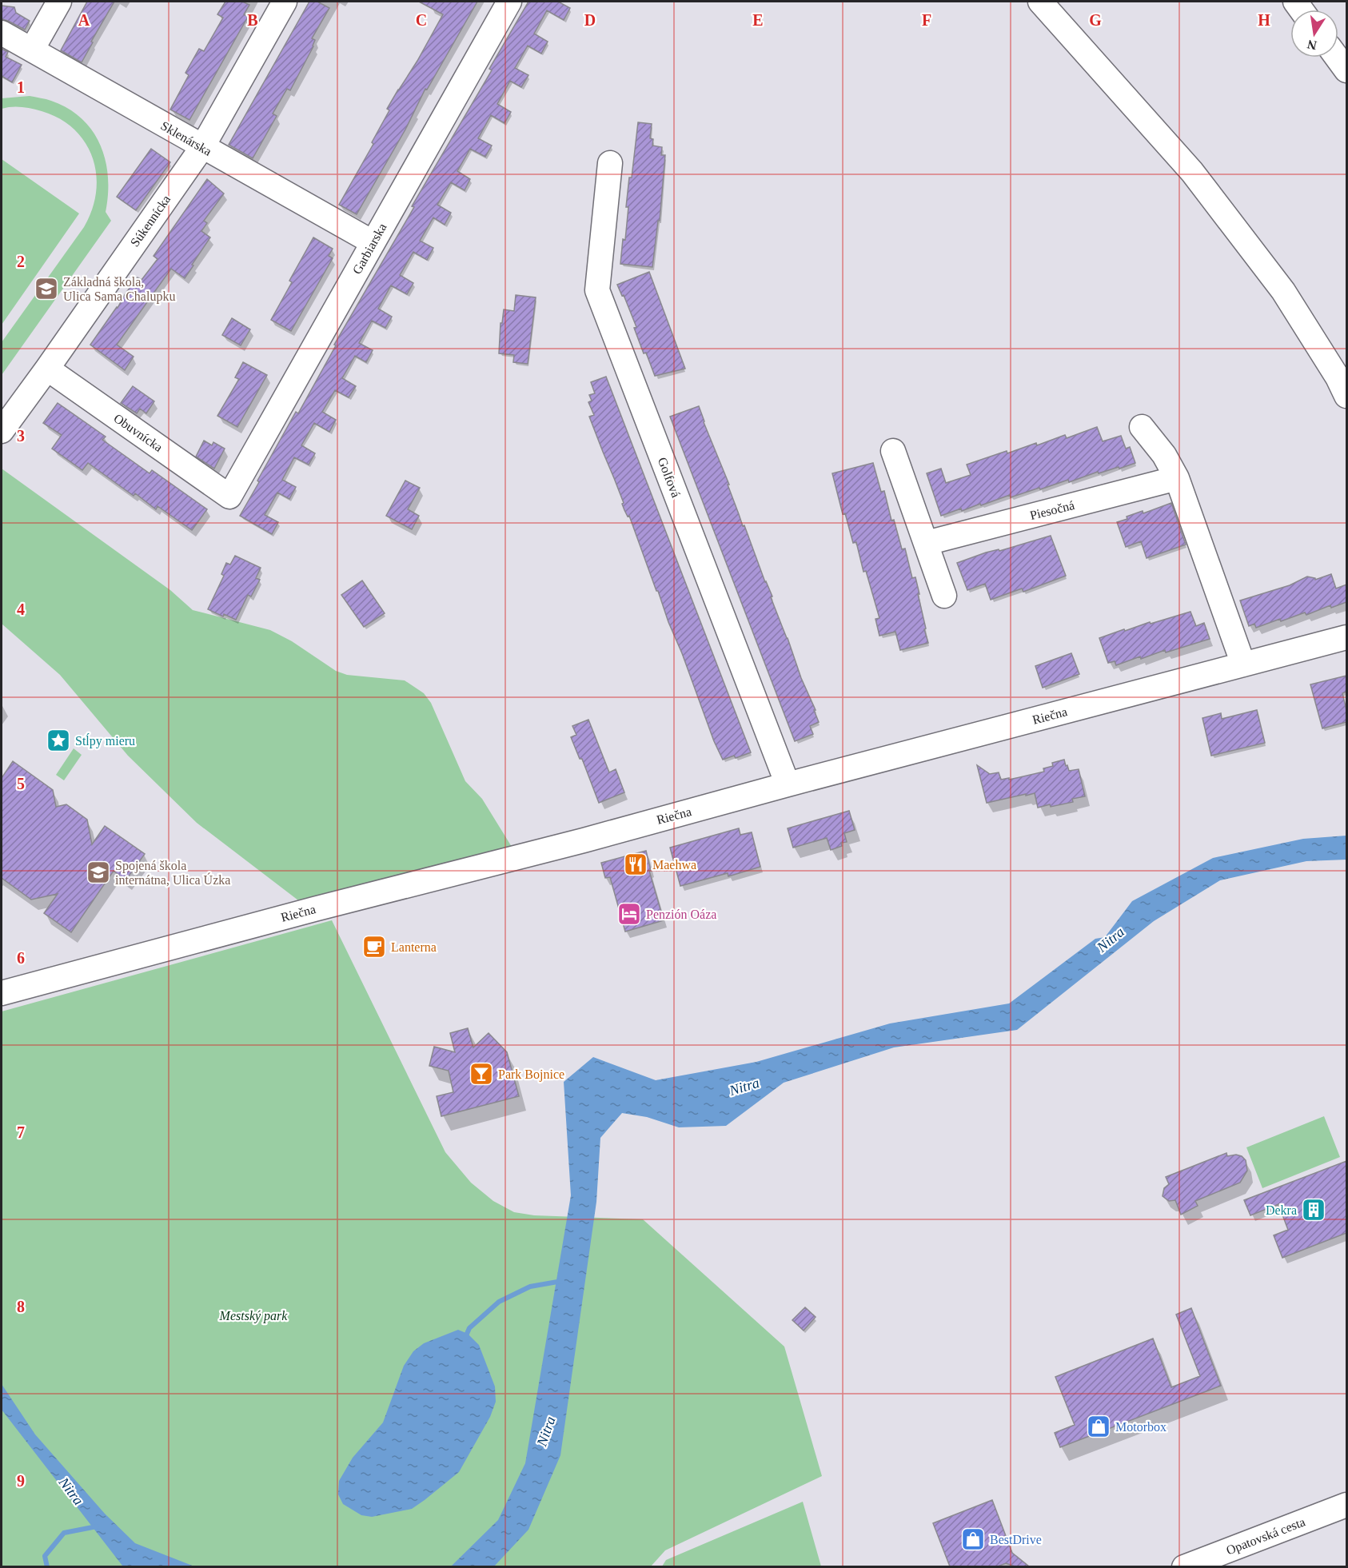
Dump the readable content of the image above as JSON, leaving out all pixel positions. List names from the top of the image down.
{
  "streets": {
    "street": [
      "Sklenárska",
      "Súkennícka",
      "Garbiarska",
      "Obuvnícka",
      "Golfová",
      "Piesočná",
      "Riečna",
      "Opatovská cesta"
    ]
  },
  "crossings": [
    ["Sklenárska", "Súkennícka"],
    ["Sklenárska", "Garbiarska"],
    ["Súkennícka", "Obuvnícka"],
    ["Garbiarska", "Obuvnícka"],
    ["Golfová", "Riečna"]
  ],
  "water": ["Nitra"],
  "parks": ["Mestský park"],
  "places": {
    "school or university": ["Základná škola, Ulica Sama Chalupku", "Spojená škola internátna, Ulica Úzka"],
    "place": ["Stĺpy mieru"],
    "restaurant": ["Maehwa"],
    "hotel": ["Penzión Oáza"],
    "cafe": ["Lanterna"],
    "bar": ["Park Bojnice"],
    "building": ["Dekra"],
    "shop": ["Motorbox", "BestDrive"]
  },
  "north": "bottom",
  "grid": {
    "columns": [
      "A",
      "B",
      "C",
      "D",
      "E",
      "F",
      "G",
      "H"
    ],
    "rows": [
      "1",
      "2",
      "3",
      "4",
      "5",
      "6",
      "7",
      "8",
      "9"
    ]
  }
}
